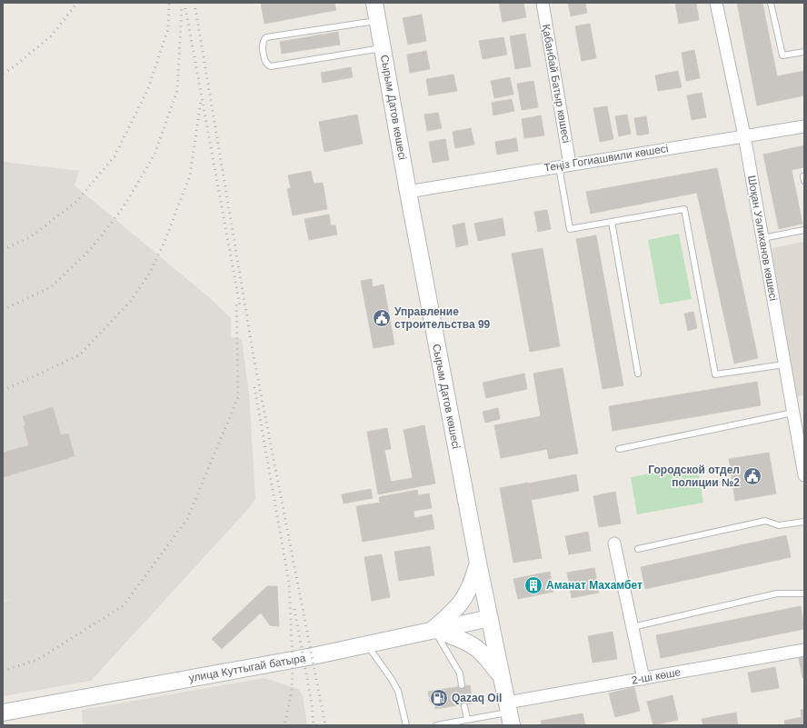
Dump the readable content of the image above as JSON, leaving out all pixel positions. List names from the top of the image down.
{
  "streets": {
    "main road": ["Сырым Датов көшесі", "улица Куттыгай батыра"],
    "street": [
      "Қабанбай Батыр көшесі",
      "Теңіз Гогиашвили көшесі",
      "Шоқан Уәлиханов көшесі",
      "2-ші көше"
    ]
  },
  "crossings": [
    ["Қабанбай Батыр көшесі", "Теңіз Гогиашвили көшесі"],
    ["Сырым Датов көшесі", "Теңіз Гогиашвили көшесі"],
    ["Сырым Датов көшесі", "улица Куттыгай батыра"],
    ["Сырым Датов көшесі", "2-ші көше"],
    ["Теңіз Гогиашвили көшесі", "Шоқан Уәлиханов көшесі"]
  ],
  "places": {
    "public building": ["Управление строительства 99", "Городской отдел полиции №2"],
    "building": ["Аманат Махамбет"],
    "fuel station": ["Qazaq Oil"]
  }
}
